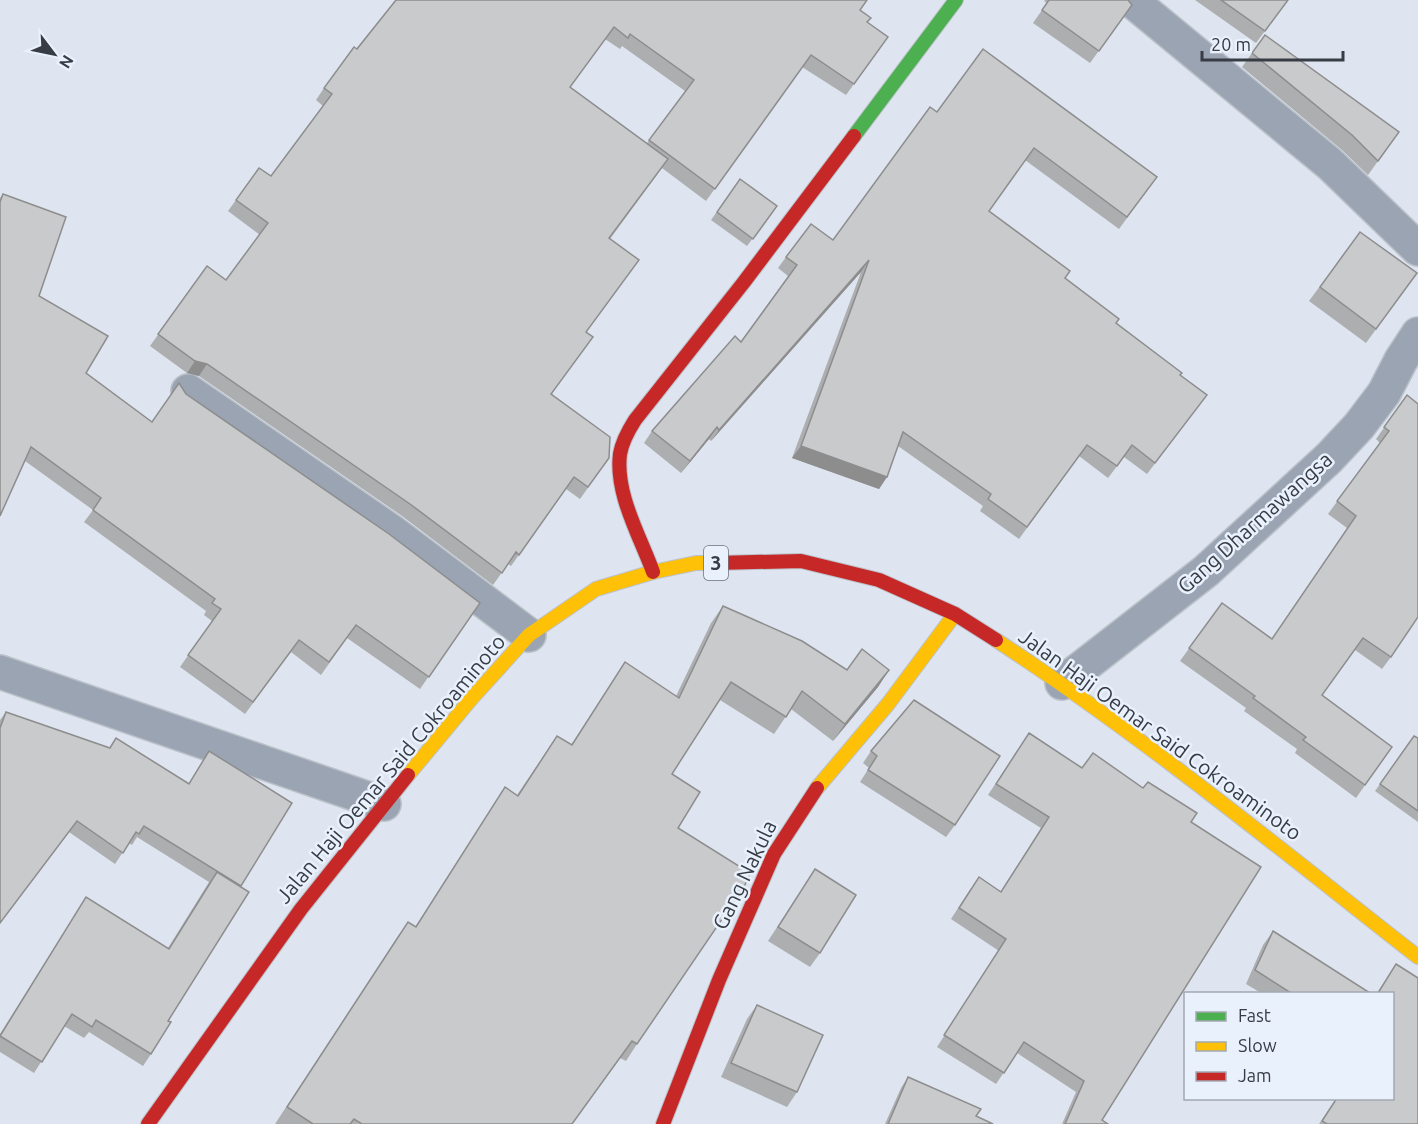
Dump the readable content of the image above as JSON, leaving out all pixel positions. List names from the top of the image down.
{
  "streets": {
    "main road": ["3", "Jalan Haji Oemar Said Cokroaminoto", "Gang Nakula"],
    "street": ["Gang Dharmawangsa"]
  },
  "crossings": [
    ["Gang Dharmawangsa", "Jalan Haji Oemar Said Cokroaminoto"],
    ["Jalan Haji Oemar Said Cokroaminoto", "Gang Nakula"]
  ],
  "legend": ["Fast", "Slow", "Jam"],
  "scale_bar": "20 m",
  "north": "bottom right"
}
